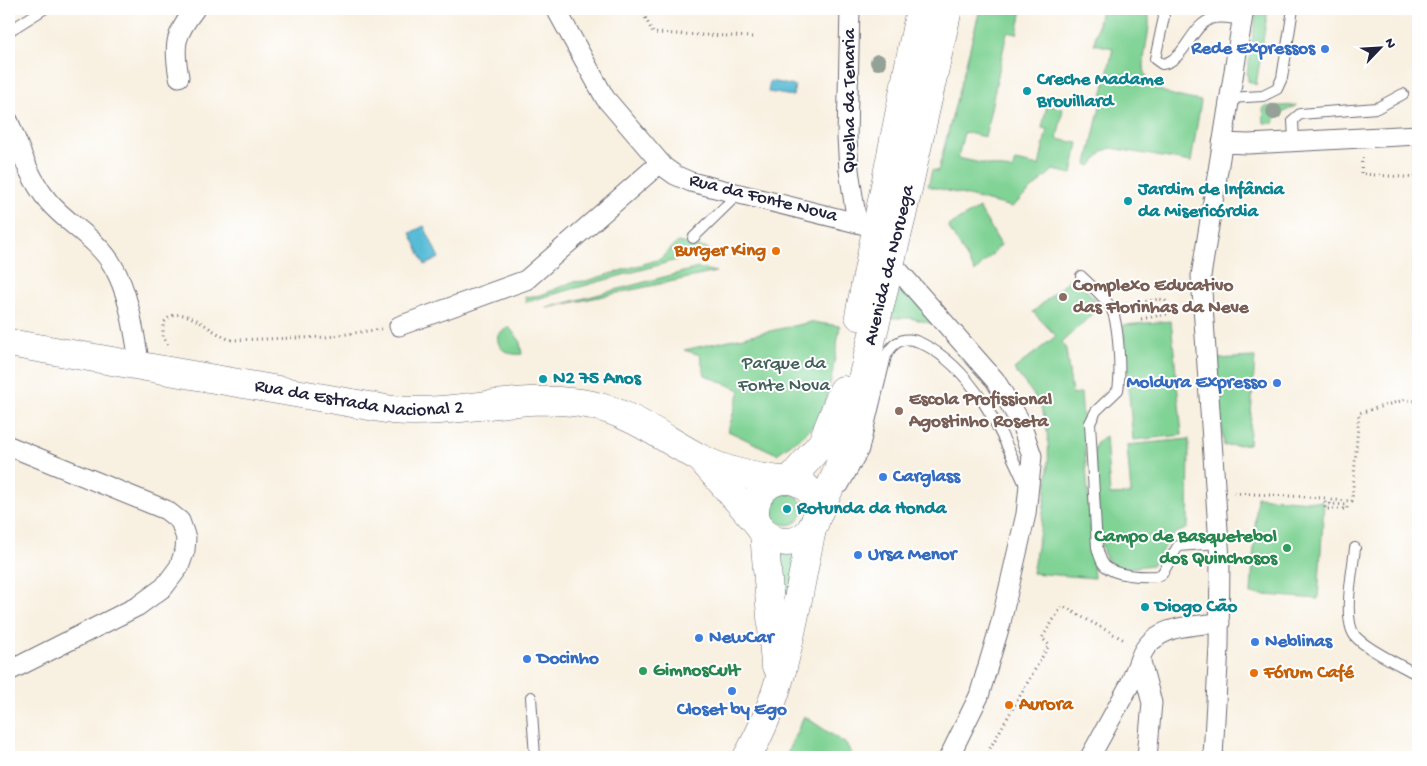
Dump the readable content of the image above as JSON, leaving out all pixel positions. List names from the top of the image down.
{
  "streets": {
    "main road": ["Avenida da Noruega", "Rua da Estrada Nacional 2"],
    "street": ["Quelha da Tenaria", "Rua da Fonte Nova"]
  },
  "crossings": [
    ["Quelha da Tenaria", "Rua da Fonte Nova"],
    ["Quelha da Tenaria", "Avenida da Noruega"],
    ["Rua da Fonte Nova", "Avenida da Noruega"]
  ],
  "parks": ["Parque da Fonte Nova"],
  "places": [
    "Rede Expressos",
    "Creche Madame Brouillard",
    "Jardim de Infância da Misericórdia",
    "Burger King",
    "Complexo Educativo das Florinhas da Neve",
    "N2 75 Anos",
    "Moldura Expresso",
    "Escola Profissional Agostinho Roseta",
    "Carglass",
    "Rotunda da Honda",
    "Campo de Basquetebol dos Quinchosos",
    "Ursa Menor",
    "Diogo Cão",
    "NewCar",
    "Neblinas",
    "Docinho",
    "GimnosCult",
    "Fórum Café",
    "Closet by Ego",
    "Aurora"
  ],
  "north": "top right"
}
